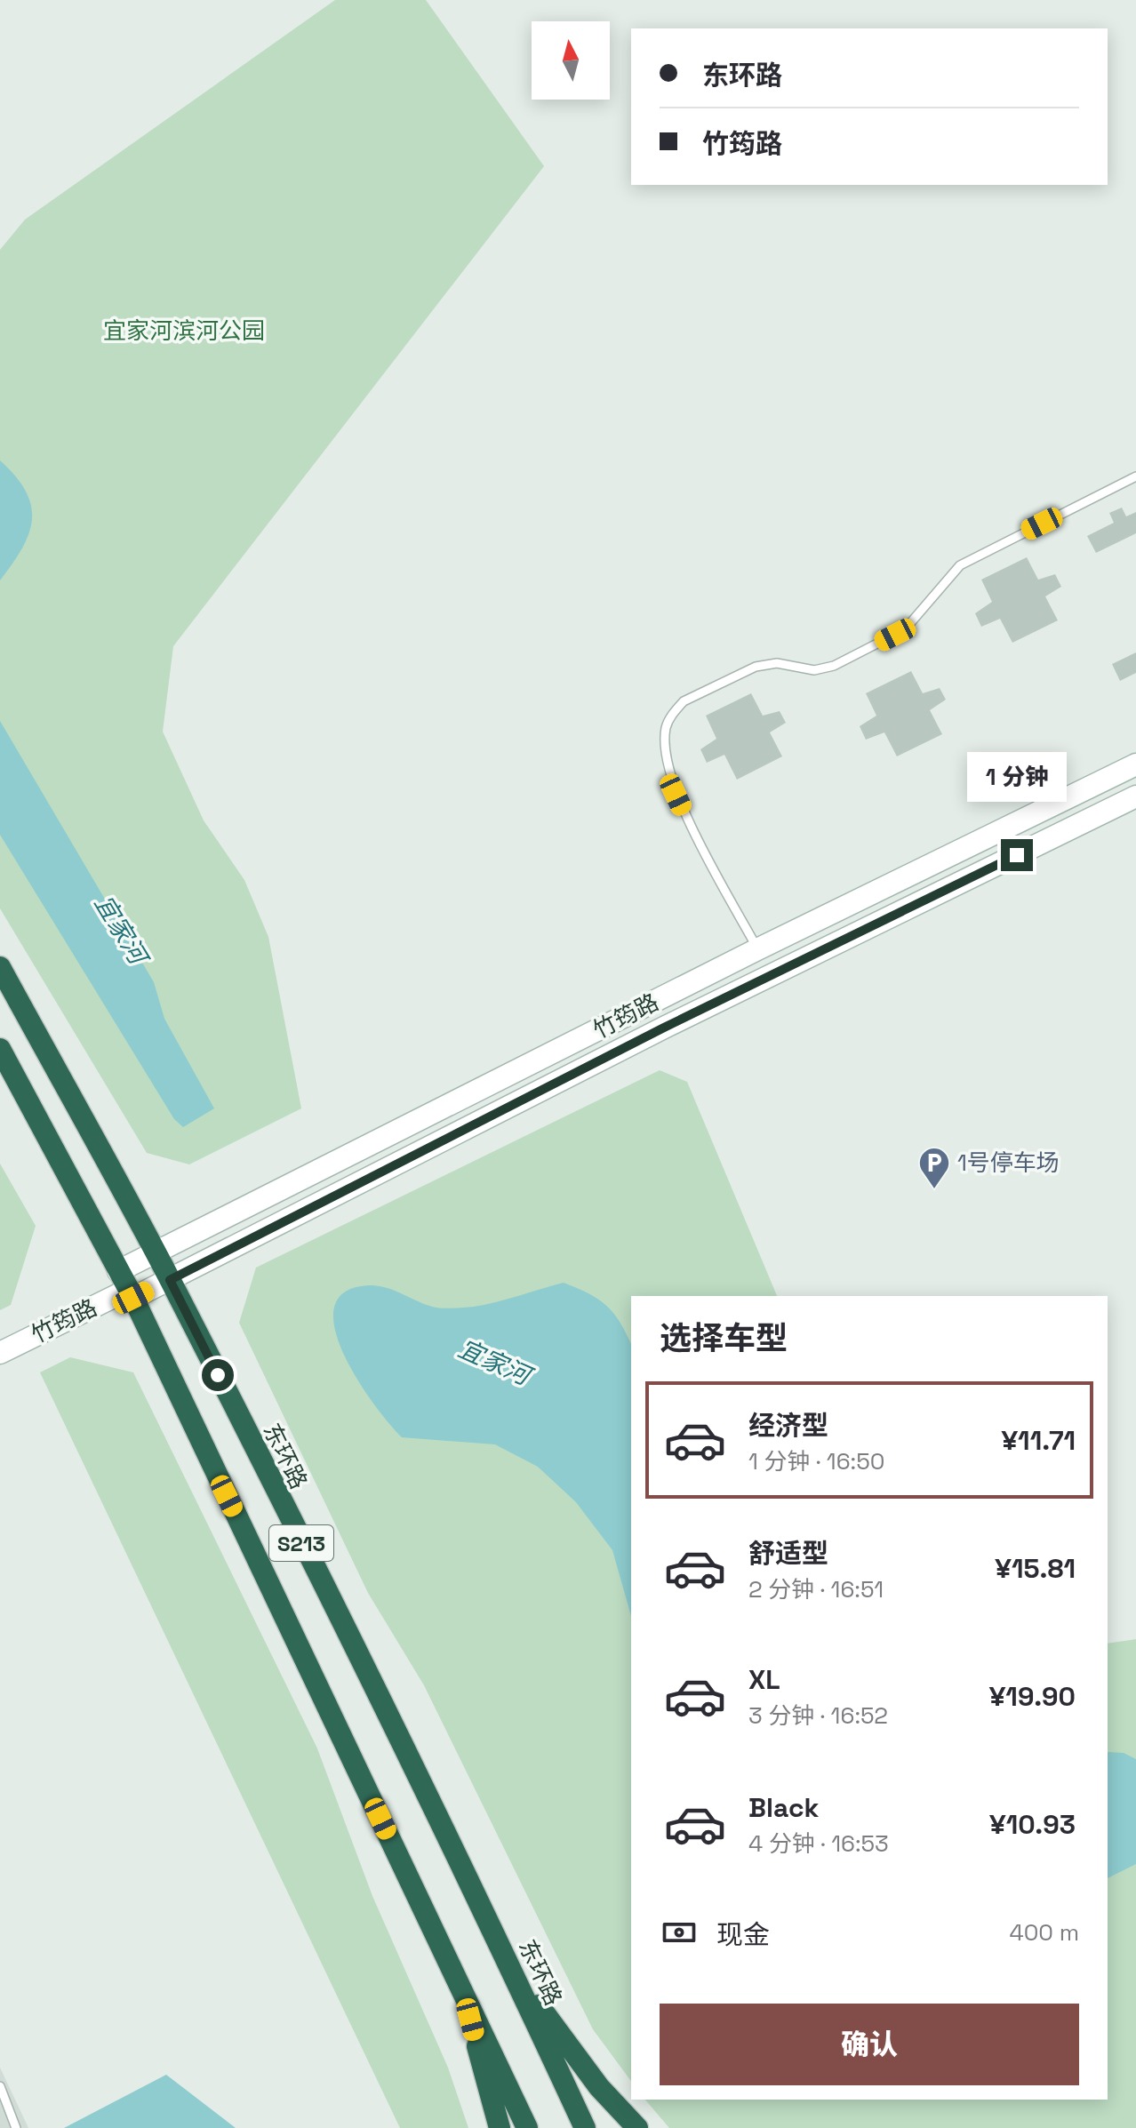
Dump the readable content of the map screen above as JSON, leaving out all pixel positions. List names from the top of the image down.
{
  "streets": {
    "highway": ["东环路", "S213"],
    "main road": ["竹筠路"]
  },
  "crossings": [
    ["竹筠路", "东环路"],
    ["竹筠路", "S213"]
  ],
  "water": ["宜家河"],
  "parks": ["宜家河滨河公园"],
  "places": {
    "parking": ["1号停车场"]
  },
  "north": "top",
  "page": {
    "banner": ["东环路", "竹筠路"],
    "bubble": "1 分钟",
    "heading": "选择车型",
    "list": [
      {
        "name": "经济型",
        "note": "1 分钟 · 16:50",
        "value": "¥11.71"
      },
      {
        "name": "舒适型",
        "note": "2 分钟 · 16:51",
        "value": "¥15.81"
      },
      {
        "name": "XL",
        "note": "3 分钟 · 16:52",
        "value": "¥19.90"
      },
      {
        "name": "Black",
        "note": "4 分钟 · 16:53",
        "value": "¥10.93"
      }
    ],
    "pay": ["现金", "400 m"],
    "buttons": "确认"
  }
}
